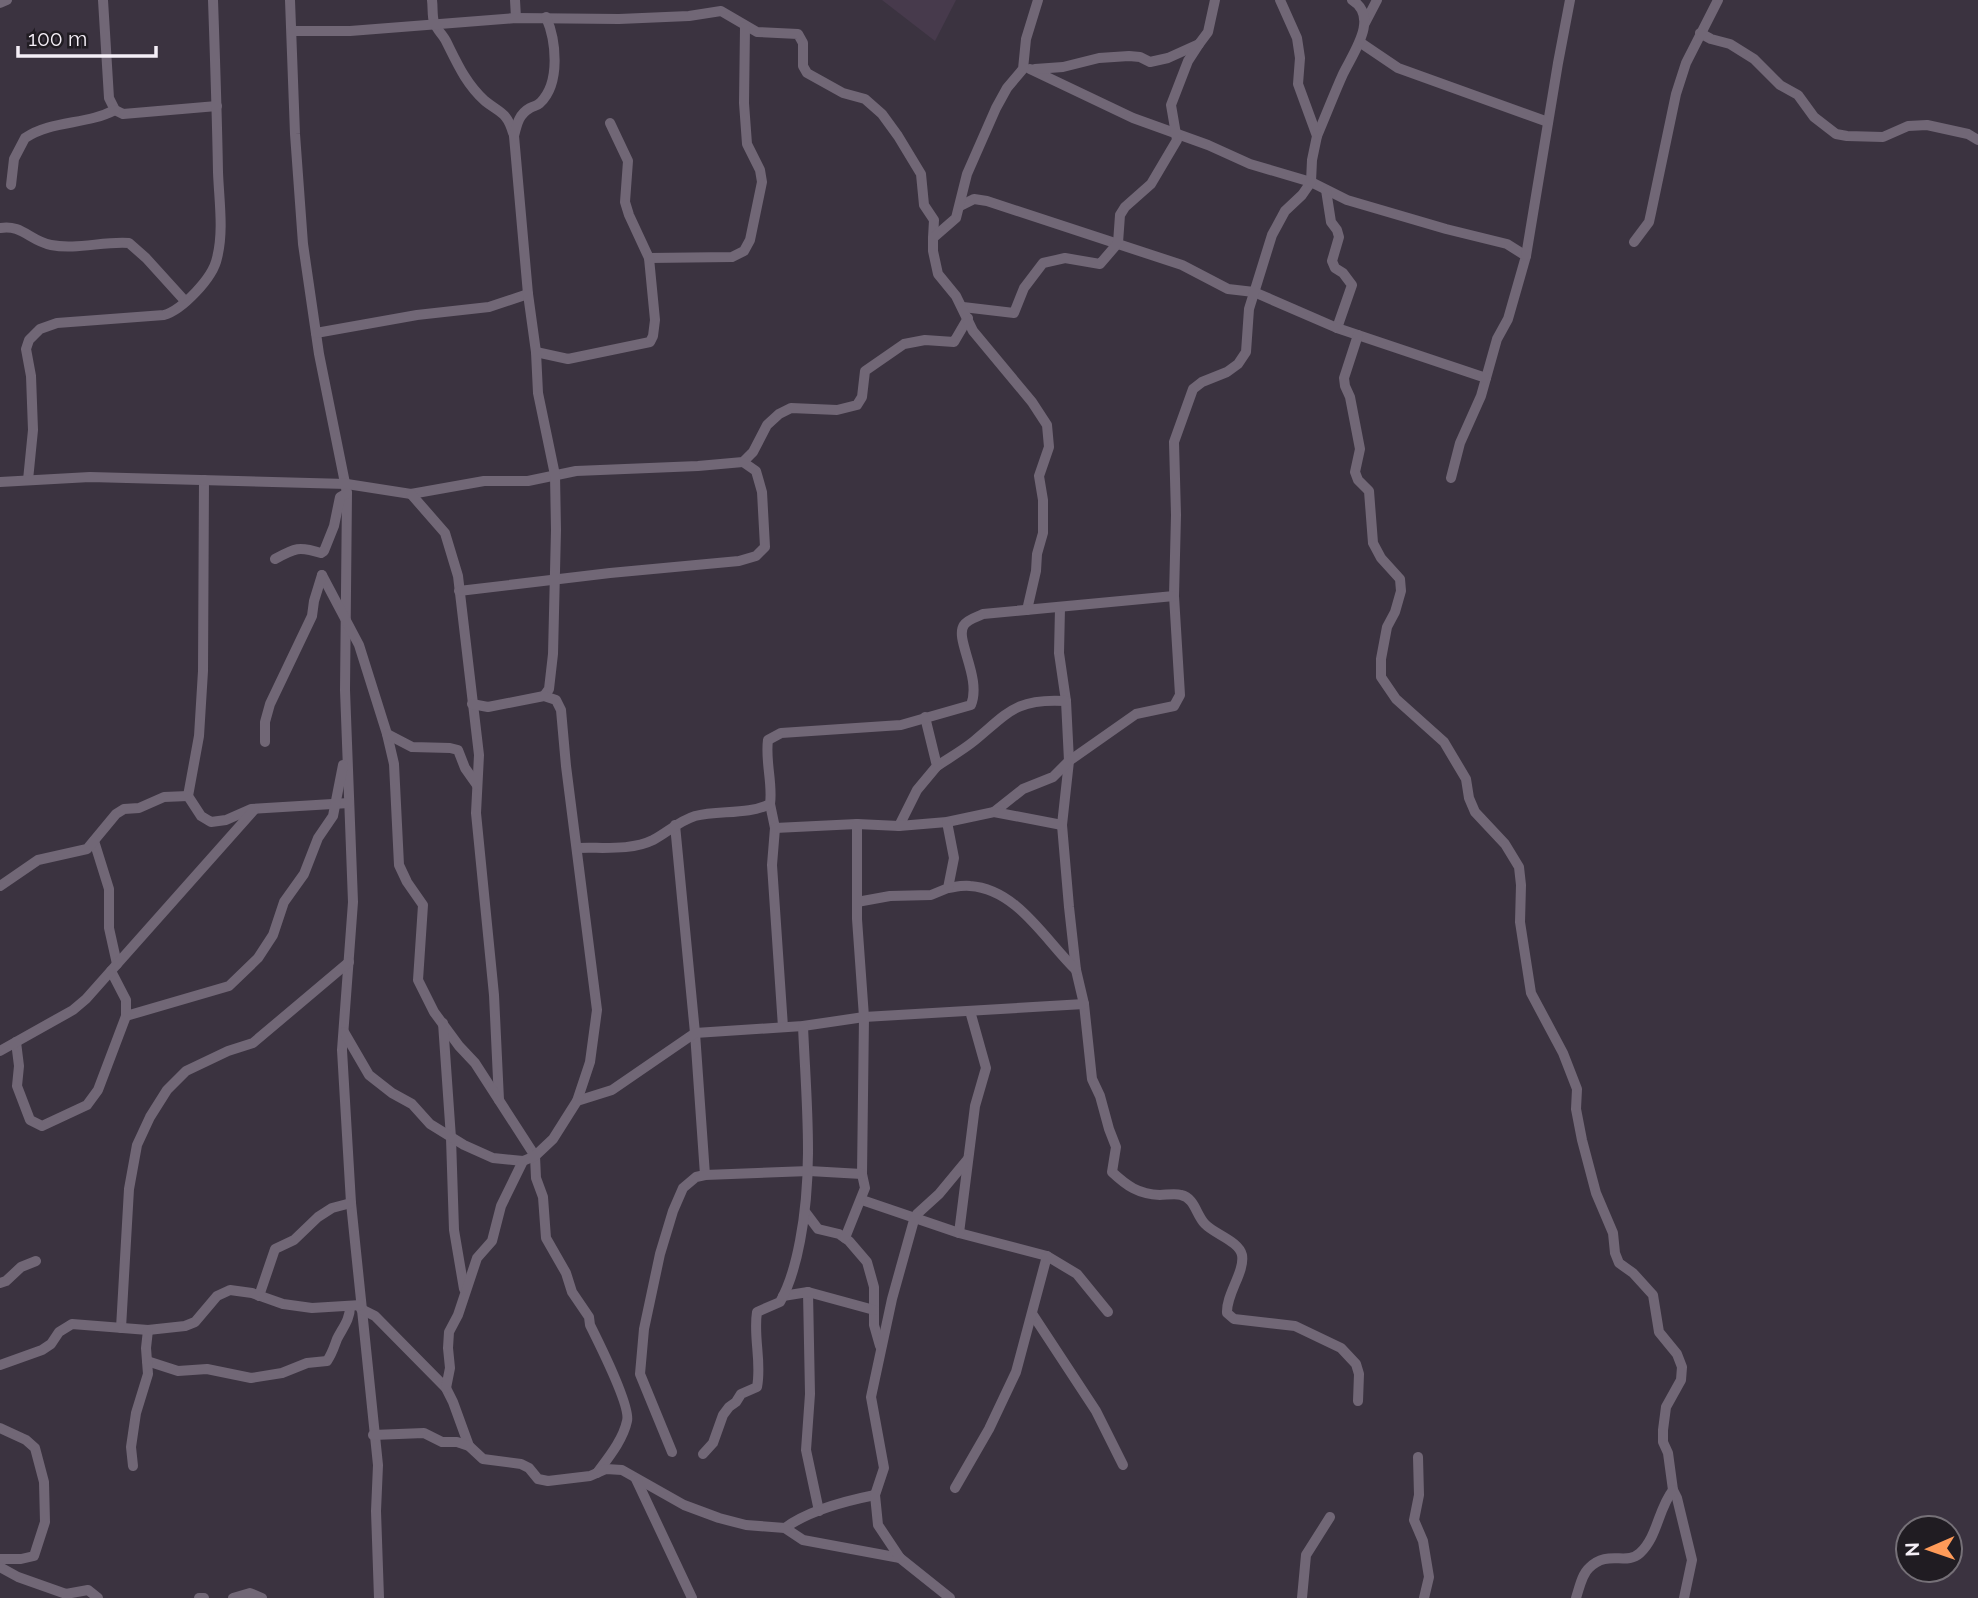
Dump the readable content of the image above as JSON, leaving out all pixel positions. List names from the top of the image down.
{
  "scale_bar": "100 m",
  "north": "left"
}
